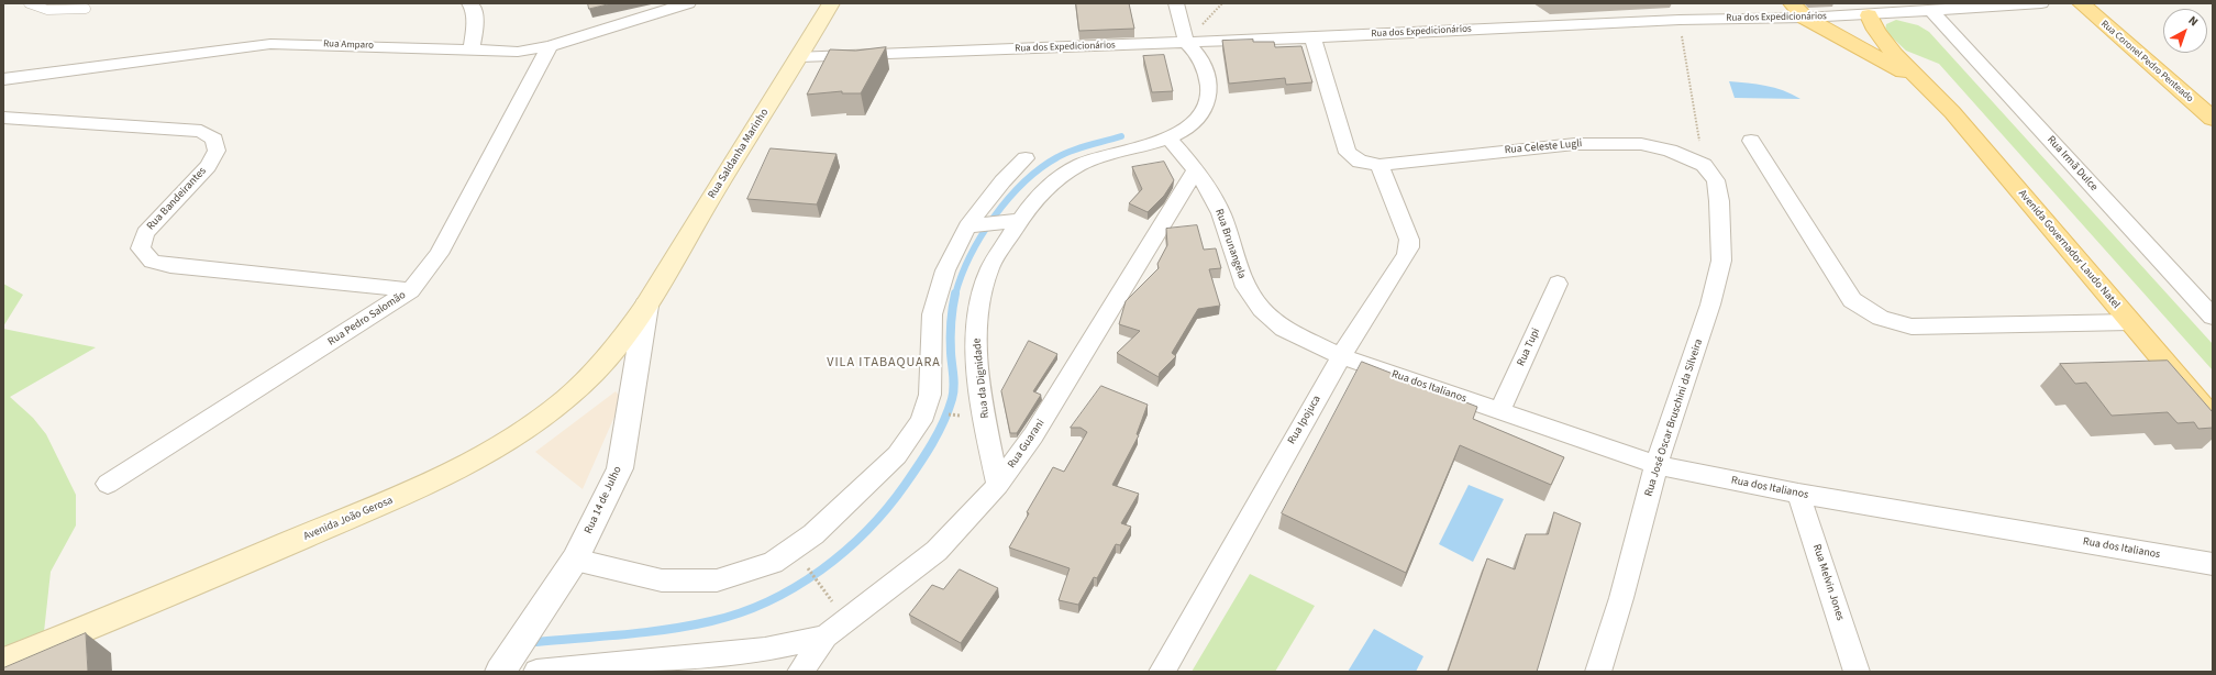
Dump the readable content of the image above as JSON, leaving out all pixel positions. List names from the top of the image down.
{
  "streets": {
    "main road": [
      "Rua Coronel Pedro Penteado",
      "Rua Saldanha Marinho",
      "Avenida Governador Laudo Natel",
      "Avenida João Gerosa"
    ],
    "street": [
      "Rua dos Expedicionários",
      "Rua Amparo",
      "Rua Celeste Lugli",
      "Rua Irmã Dulce",
      "Rua Bandeirantes",
      "Rua Brunangela",
      "Rua Pedro Salomão",
      "Rua Tupi",
      "Rua da Dignidade",
      "Rua dos Italianos",
      "Rua José Oscar Bruschini da Silveira",
      "Rua Ipojuca",
      "Rua Guarani",
      "Rua 14 de Julho",
      "Rua Melvin Jones"
    ]
  },
  "crossings": [
    ["Rua dos Expedicionários", "Rua Celeste Lugli"],
    ["Rua dos Expedicionários", "Rua Saldanha Marinho"],
    ["Rua dos Expedicionários", "Rua Irmã Dulce"],
    ["Rua dos Expedicionários", "Avenida Governador Laudo Natel"],
    ["Rua Amparo", "Rua Pedro Salomão"],
    ["Rua Celeste Lugli", "Rua José Oscar Bruschini da Silveira"],
    ["Rua Celeste Lugli", "Rua Ipojuca"],
    ["Rua Saldanha Marinho", "Rua 14 de Julho"],
    ["Rua Saldanha Marinho", "Avenida João Gerosa"],
    ["Rua Bandeirantes", "Rua Pedro Salomão"],
    ["Rua Brunangela", "Rua da Dignidade"],
    ["Rua Brunangela", "Rua dos Italianos"],
    ["Rua Brunangela", "Rua Ipojuca"],
    ["Rua Brunangela", "Rua Guarani"],
    ["Rua Tupi", "Rua dos Italianos"],
    ["Rua da Dignidade", "Rua Guarani"],
    ["Rua dos Italianos", "Rua José Oscar Bruschini da Silveira"],
    ["Rua dos Italianos", "Rua Ipojuca"],
    ["Rua dos Italianos", "Rua Melvin Jones"],
    ["Rua 14 de Julho", "Avenida João Gerosa"]
  ],
  "districts": ["VILA ITABAQUARA"],
  "north": "top right"
}
